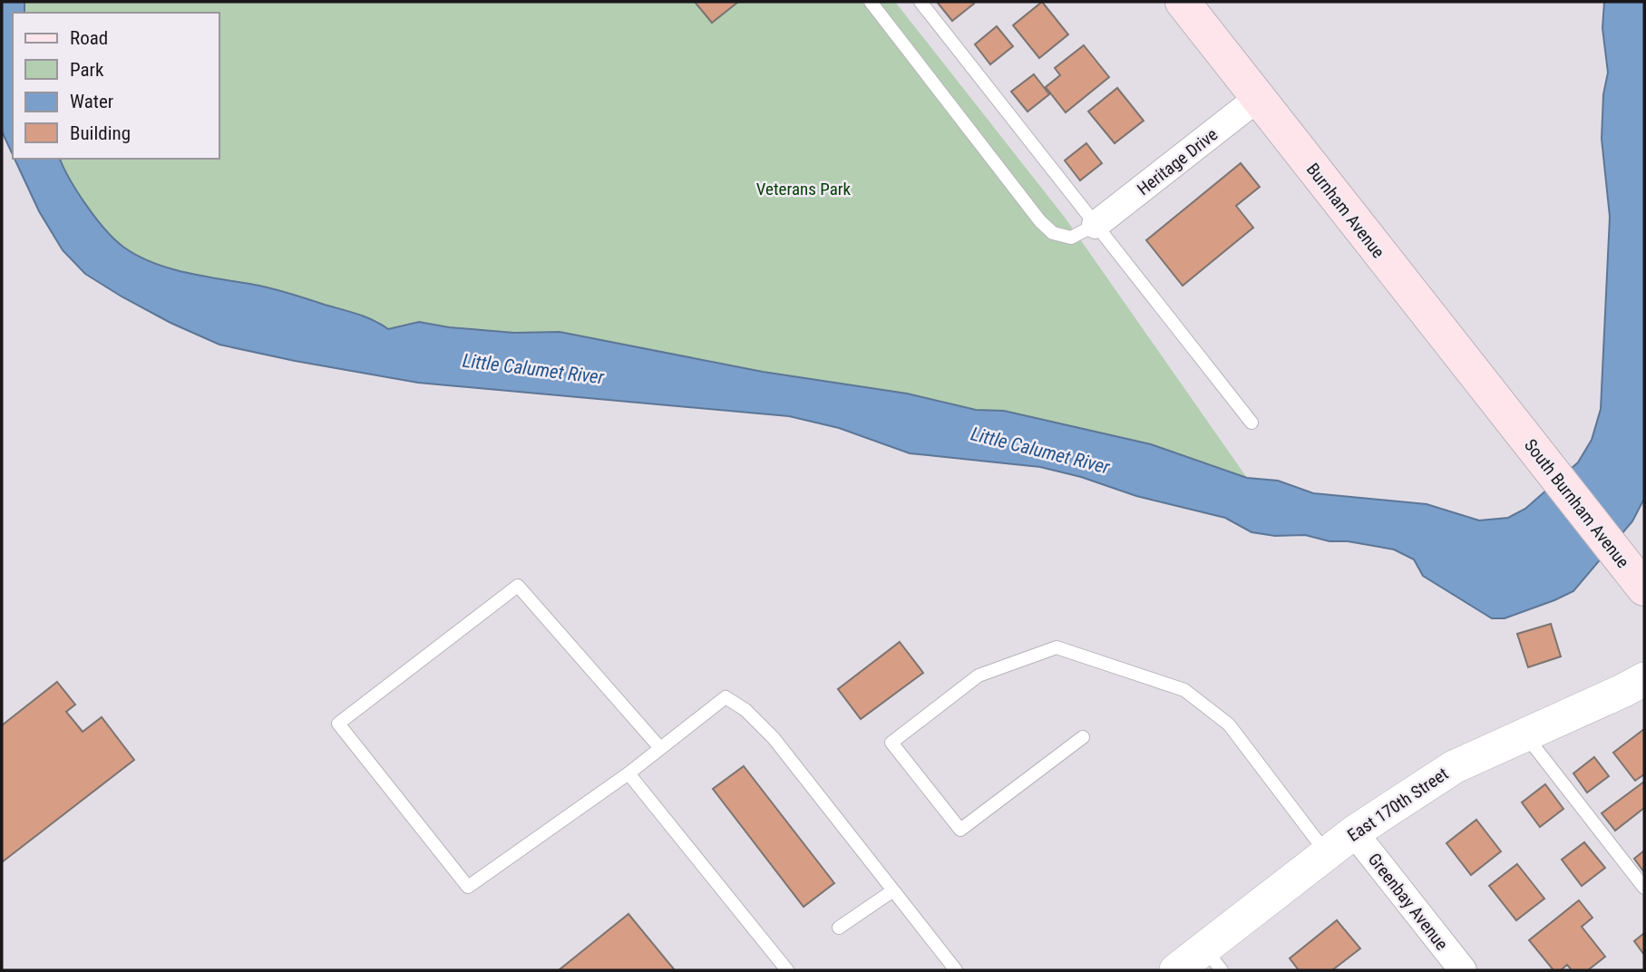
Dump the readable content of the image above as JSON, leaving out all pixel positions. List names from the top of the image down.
{
  "streets": {
    "main road": ["Burnham Avenue", "South Burnham Avenue"],
    "street": ["Heritage Drive", "East 170th Street", "Greenbay Avenue"]
  },
  "crossings": [
    ["Heritage Drive", "Burnham Avenue"],
    ["Burnham Avenue", "South Burnham Avenue"],
    ["East 170th Street", "Greenbay Avenue"]
  ],
  "water": ["Little Calumet River"],
  "parks": ["Veterans Park"],
  "legend": [
    "Road",
    "Park",
    "Water",
    "Building"
  ]
}
